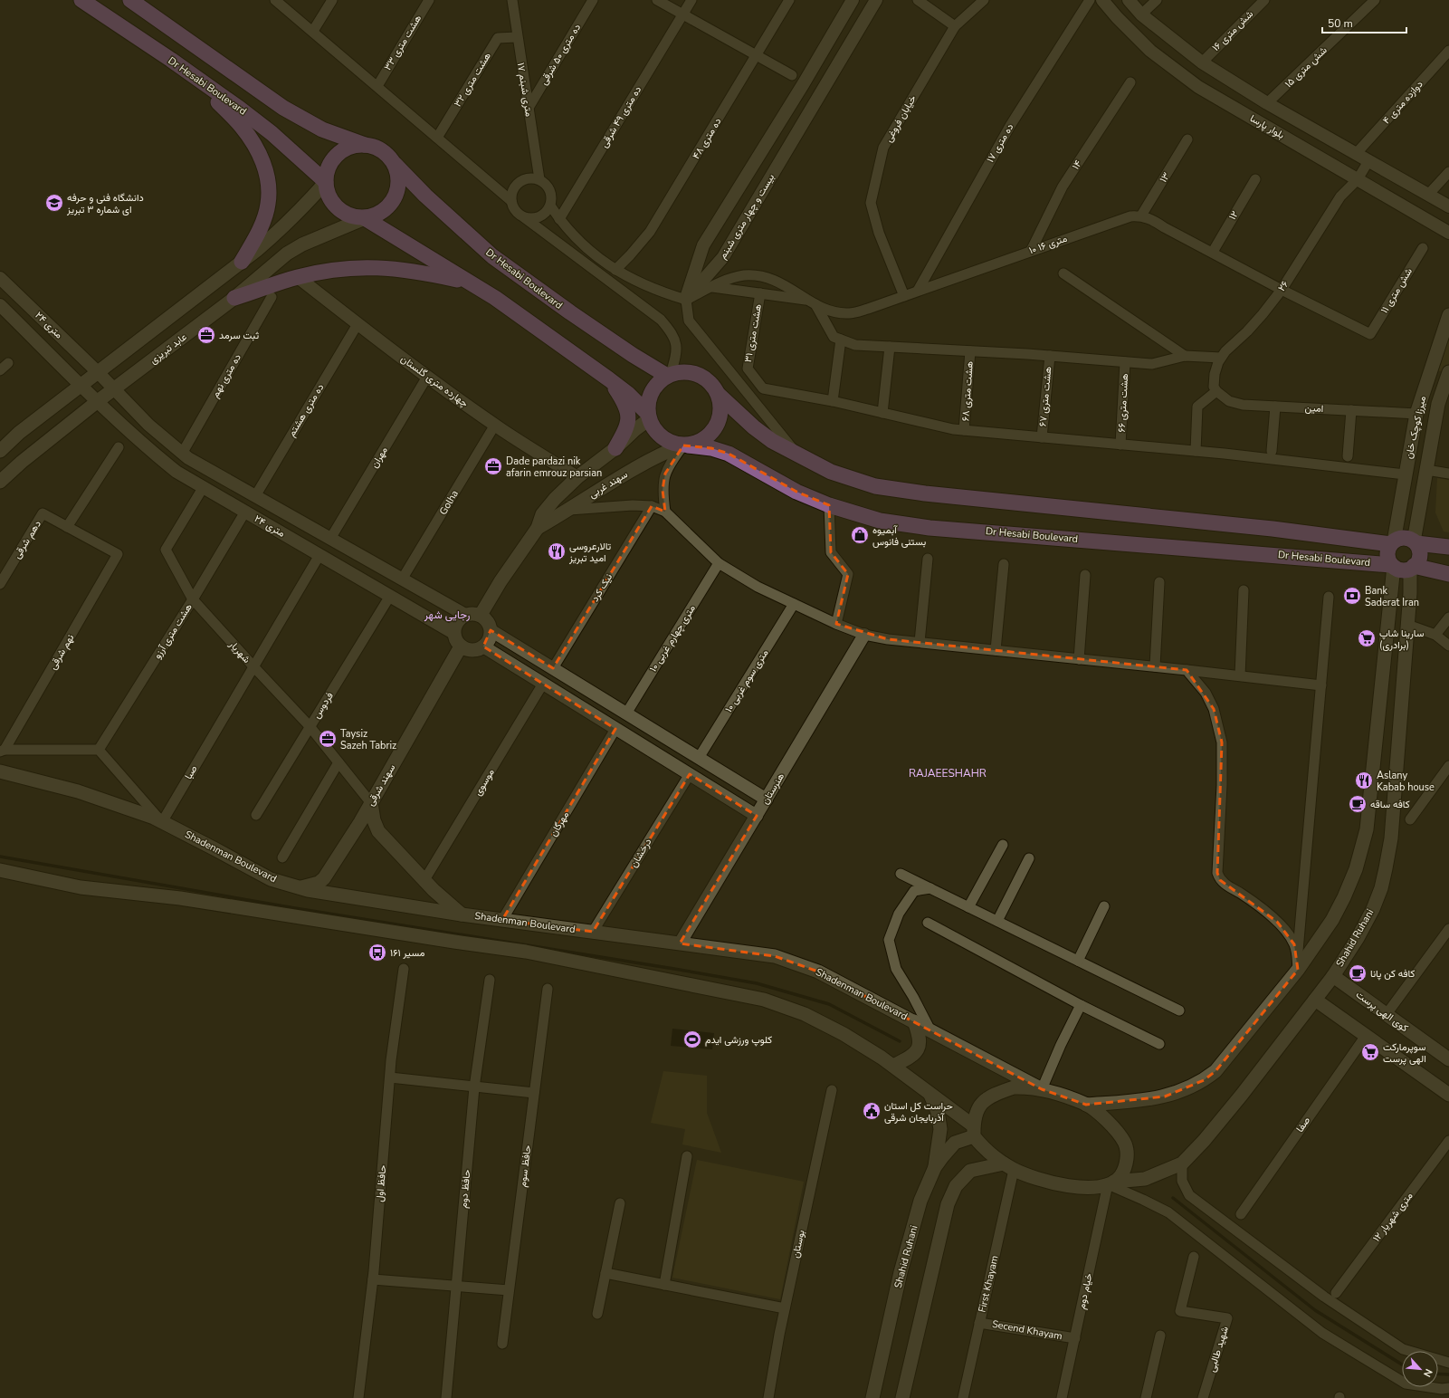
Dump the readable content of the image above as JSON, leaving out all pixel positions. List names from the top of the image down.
{
  "streets": {
    "main road": [
      "Dr Hesabi Boulevard",
      "عابد تبریزی",
      "میرزا کوچک خان",
      "سهند غربی",
      "سهند شرقی",
      "Shadenman Boulevard",
      "Shahid Ruhani",
      "کوی الهی پرست"
    ],
    "street": [
      "شش متری ۱۶",
      "هشت متری ۳۳",
      "ده متری ۵۰ شرقی",
      "شش متری ۱۵",
      "هشت متری ۳۲",
      "۱۷ متری شبنم",
      "دوازده متری ۴",
      "ده متری ۴۹ شرقی",
      "خیابان فروغی",
      "بلوار پارسا",
      "ده متری ۴۸",
      "ده متری ۱۷",
      "۱۴",
      "۱۳",
      "۱۲",
      "بیست و چهار متری شبنم",
      "۱۰ متری ۱۶",
      "۲۶",
      "شش متری ۱۱",
      "۲۴ متری",
      "هشت متری ۳۱",
      "ده متری نهم",
      "چهارده متری گلستان",
      "هشت متری ۶۸",
      "هشت متری ۶۷",
      "هشت متری ۶۶",
      "امین",
      "ده متری هشتم",
      "مهران",
      "Golha",
      "دهم شرقی",
      "نیک کرد",
      "هشت متری آرزو",
      "۱۰ متری چهارم غربی",
      "نهم شرقی",
      "شهریار",
      "۱۰ متری سوم غربی",
      "فردوس",
      "صبا",
      "موسوی",
      "هنرستان",
      "مهرگان",
      "درخشان",
      "صفا",
      "حافظ سوم",
      "حافظ اول",
      "حافظ دوم",
      "۱۲ متری شهریار",
      "بوستان",
      "First Khayam",
      "خیام دوم",
      "Secend Khayam",
      "شهید طالبی"
    ]
  },
  "crossings": [
    ["شش متری ۱۶", "بلوار پارسا"],
    ["ده متری ۵۰ شرقی", "۱۷ متری شبنم"],
    ["شش متری ۱۵", "بلوار پارسا"],
    ["هشت متری ۳۲", "۱۷ متری شبنم"],
    ["Dr Hesabi Boulevard", "عابد تبریزی"],
    ["Dr Hesabi Boulevard", "میرزا کوچک خان"],
    ["Dr Hesabi Boulevard", "سهند غربی"],
    ["Dr Hesabi Boulevard", "Shahid Ruhani"],
    ["دوازده متری ۴", "بلوار پارسا"],
    ["خیابان فروغی", "۱۰ متری ۱۶"],
    ["بلوار پارسا", "۲۶"],
    ["ده متری ۱۷", "۱۰ متری ۱۶"],
    ["۱۴", "۱۰ متری ۱۶"],
    ["۱۳", "۱۰ متری ۱۶"],
    ["۲۶", "شش متری ۱۱"],
    ["۲۶", "امین"],
    ["۲۴ متری", "عابد تبریزی"],
    ["۲۴ متری", "ده متری نهم"],
    ["۲۴ متری", "ده متری هشتم"],
    ["۲۴ متری", "مهران"],
    ["۲۴ متری", "سهند غربی"],
    ["۲۴ متری", "Golha"],
    ["۲۴ متری", "هشت متری آرزو"],
    ["۲۴ متری", "شهریار"],
    ["۲۴ متری", "فردوس"],
    ["۲۴ متری", "صبا"],
    ["۲۴ متری", "سهند شرقی"],
    ["چهارده متری گلستان", "ده متری هشتم"],
    ["چهارده متری گلستان", "مهران"],
    ["چهارده متری گلستان", "سهند غربی"],
    ["چهارده متری گلستان", "Golha"],
    ["امین", "میرزا کوچک خان"],
    ["میرزا کوچک خان", "Shahid Ruhani"],
    ["سهند غربی", "سهند شرقی"],
    ["دهم شرقی", "نهم شرقی"],
    ["هشت متری آرزو", "شهریار"],
    ["شهریار", "فردوس"],
    ["شهریار", "صبا"],
    ["شهریار", "سهند شرقی"],
    ["صبا", "Shadenman Boulevard"],
    ["سهند شرقی", "Shadenman Boulevard"],
    ["هنرستان", "Shadenman Boulevard"],
    ["مهرگان", "Shadenman Boulevard"],
    ["درخشان", "Shadenman Boulevard"],
    ["Shadenman Boulevard", "Shahid Ruhani"],
    ["Shadenman Boulevard", "First Khayam"],
    ["Shadenman Boulevard", "خیام دوم"],
    ["Shahid Ruhani", "کوی الهی پرست"],
    ["Shahid Ruhani", "First Khayam"],
    ["Shahid Ruhani", "خیام دوم"],
    ["First Khayam", "خیام دوم"],
    ["First Khayam", "Secend Khayam"],
    ["خیام دوم", "Secend Khayam"]
  ],
  "districts": ["رجایی شهر", "RAJAEESHAHR"],
  "places": {
    "school or university": ["دانشگاه فنی و حرفه ای شماره ۳ تبریز"],
    "office": ["ثبت سرمد", "Dade pardazi nik afarin emrouz parsian", "Taysiz Sazeh Tabriz"],
    "shop": ["آبمیوه بستنی فانوس"],
    "restaurant": ["تالارعروسی امید تبریز", "Aslany Kabab house"],
    "bank": ["Bank Saderat Iran"],
    "supermarket": ["سارینا شاپ (برادری)", "سوپرمارکت الهی پرست"],
    "cafe": ["کافه ساقه", "کافه کن پانا"],
    "bus stop": ["مسیر ۱۶۱"],
    "sports": ["کلوپ ورزشی ایدم"],
    "public building": ["حراست کل استان آذربایجان شرقی"]
  },
  "scale_bar": "50 m",
  "north": "bottom right"
}
